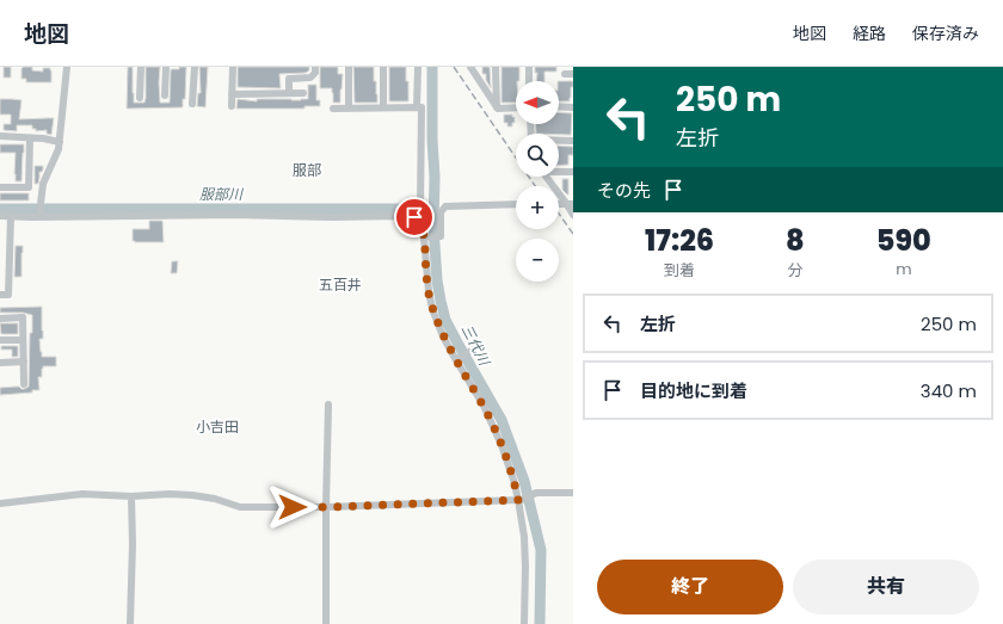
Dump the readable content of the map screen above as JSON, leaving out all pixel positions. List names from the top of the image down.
{
  "districts": ["服部", "五百井", "小吉田"],
  "water": ["服部川", "三代川"],
  "north": "left",
  "page": {
    "header": "地図",
    "nav": ["地図", "経路", "保存済み"],
    "turn": ["250 m", "左折"],
    "map_buttons": ["+", "−"],
    "then": "その先",
    "eta": [
      "17:26",
      "到着",
      "8",
      "分",
      "590",
      "m"
    ],
    "list": [
      {
        "name": "左折",
        "value": "250 m"
      },
      {
        "name": "目的地に到着",
        "value": "340 m"
      }
    ],
    "buttons": ["終了", "共有"]
  }
}
